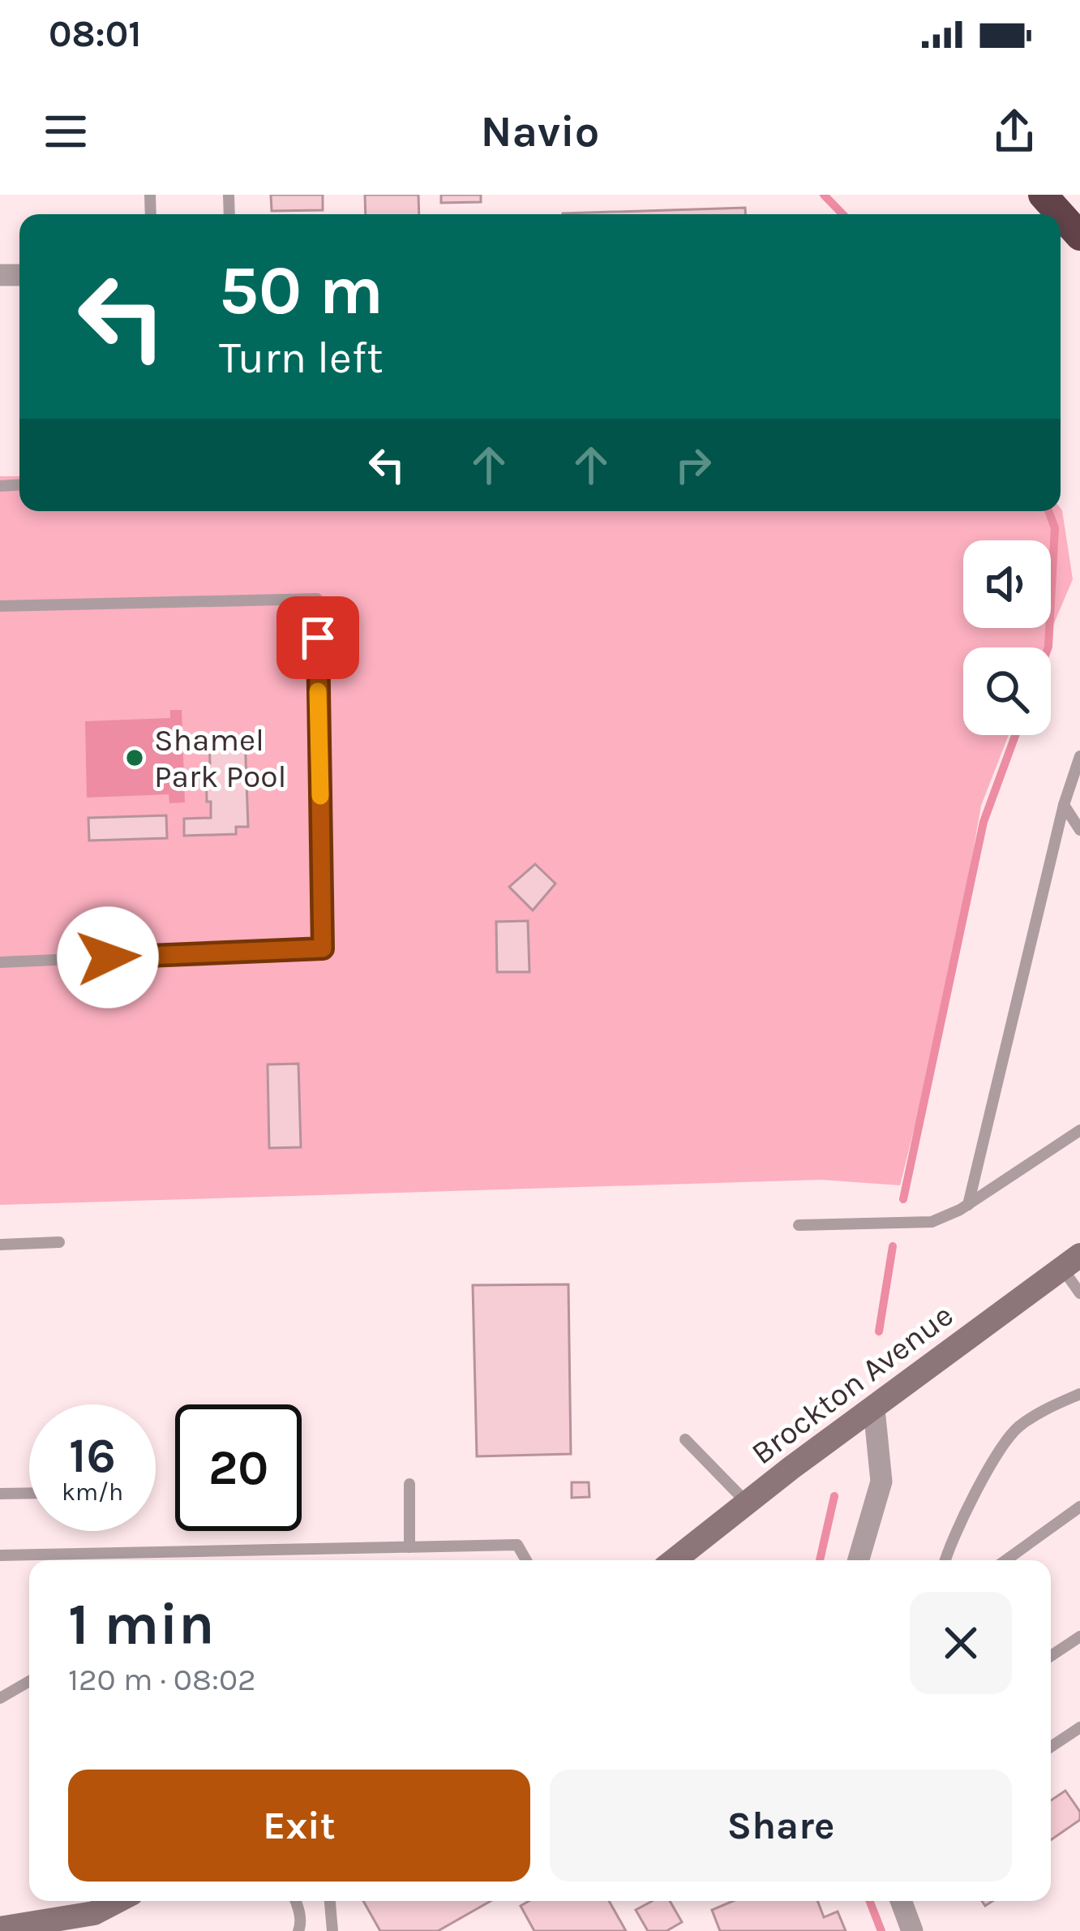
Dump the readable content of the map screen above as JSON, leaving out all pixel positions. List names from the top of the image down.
{
  "streets": {
    "main road": ["Brockton Avenue"]
  },
  "places": ["Shamel Park Pool"],
  "page": {
    "status": "08:01",
    "header": "Navio",
    "turn": ["50 m", "Turn left"],
    "speed": "16 km/h",
    "limit": "20",
    "heading": ["1 min", "120 m · 08:02"],
    "buttons": ["Exit", "Share"]
  }
}
